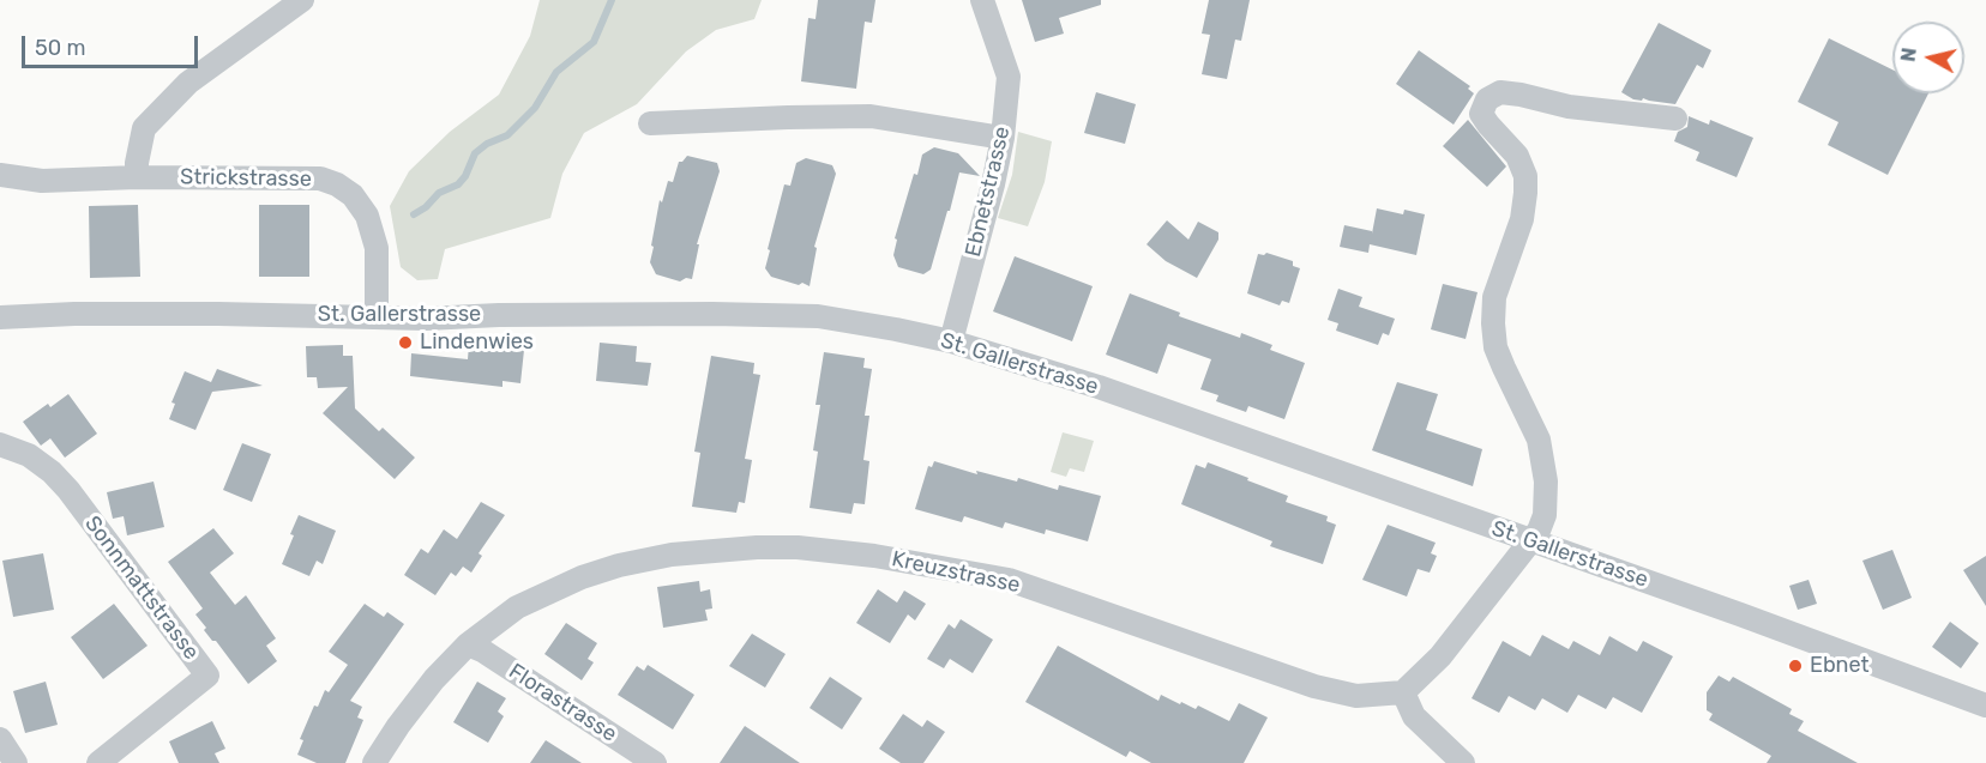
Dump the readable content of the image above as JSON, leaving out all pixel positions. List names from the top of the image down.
{
  "streets": {
    "street": [
      "Strickstrasse",
      "Ebnetstrasse",
      "St. Gallerstrasse",
      "Kreuzstrasse",
      "Sonnmattstrasse",
      "Florastrasse"
    ]
  },
  "crossings": [
    ["Strickstrasse", "St. Gallerstrasse"],
    ["Ebnetstrasse", "St. Gallerstrasse"],
    ["Kreuzstrasse", "Florastrasse"]
  ],
  "places": ["Lindenwies", "Ebnet"],
  "scale_bar": "50 m",
  "north": "left"
}
